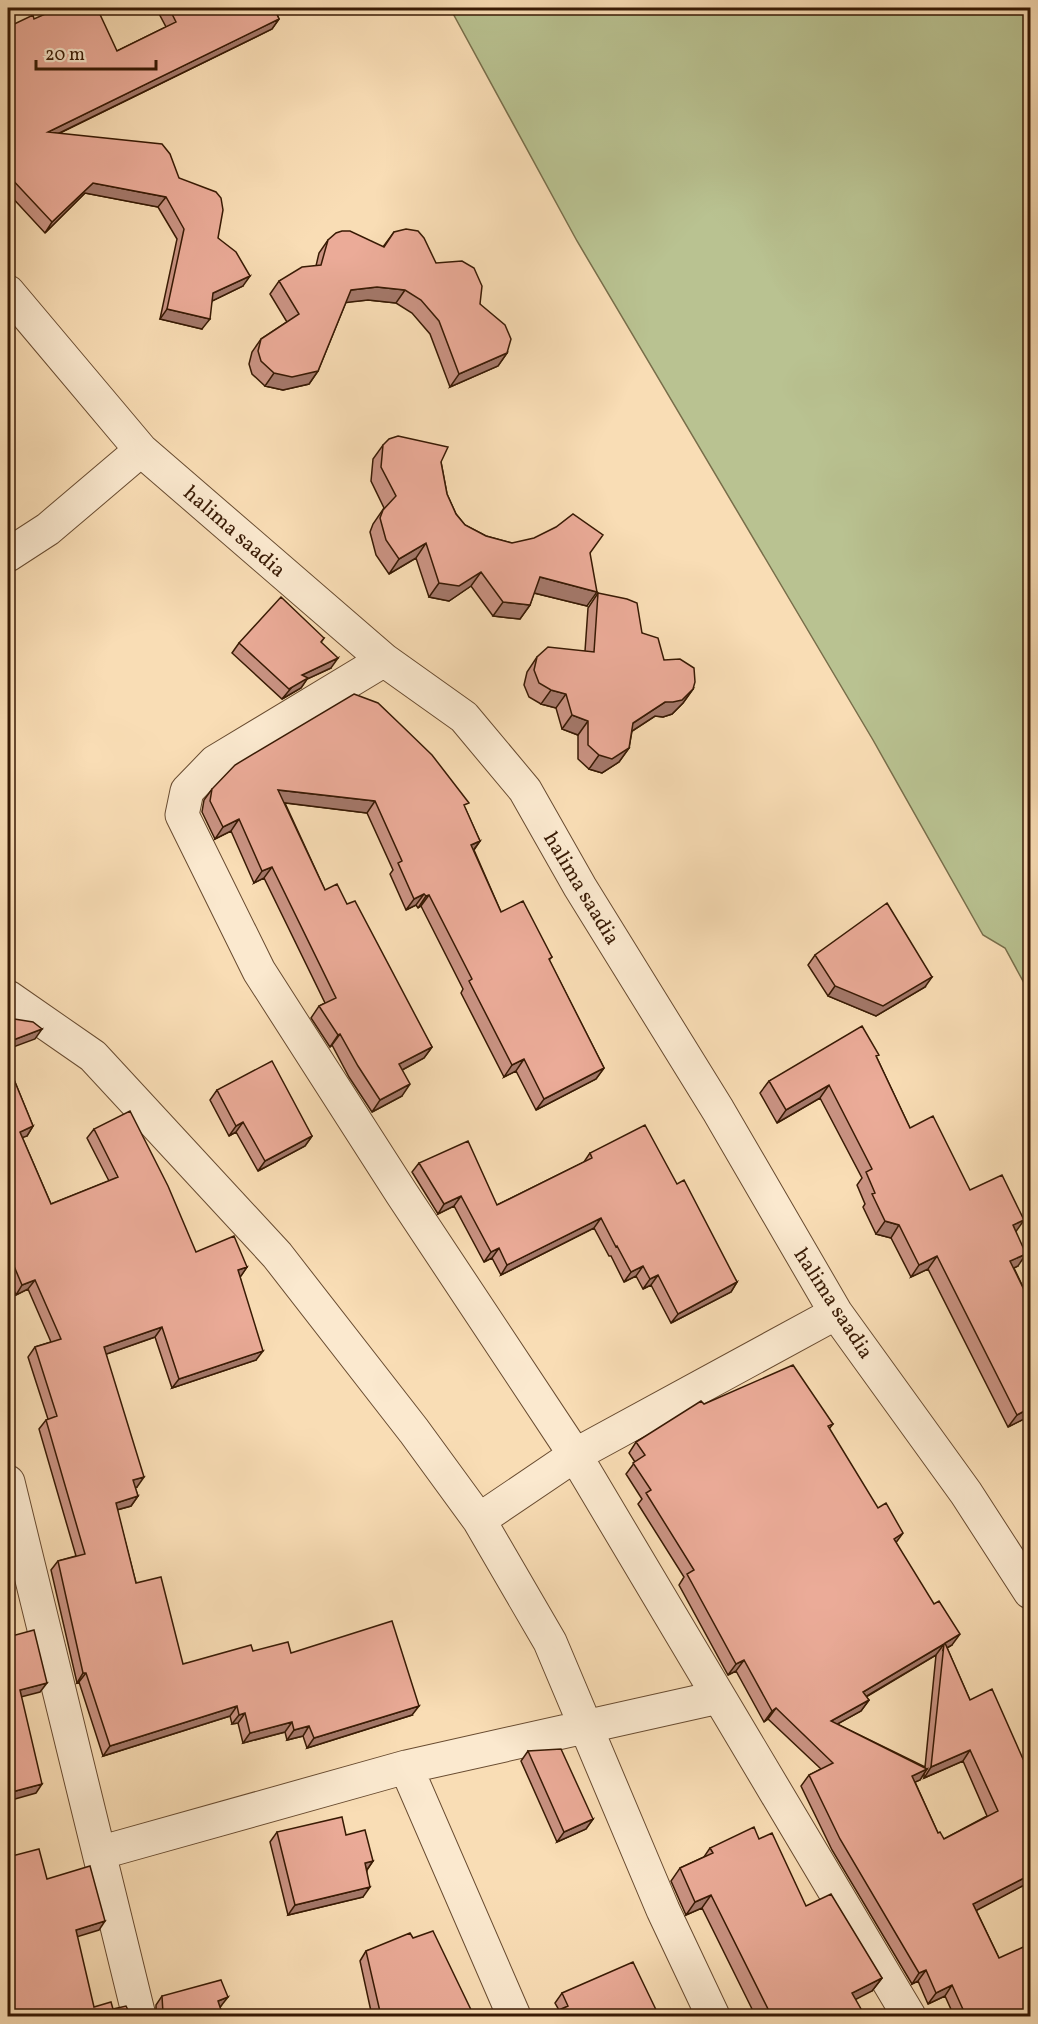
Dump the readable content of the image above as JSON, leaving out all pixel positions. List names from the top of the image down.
{
  "streets": {
    "street": ["halima saadia"]
  },
  "scale_bar": "20 m"
}
